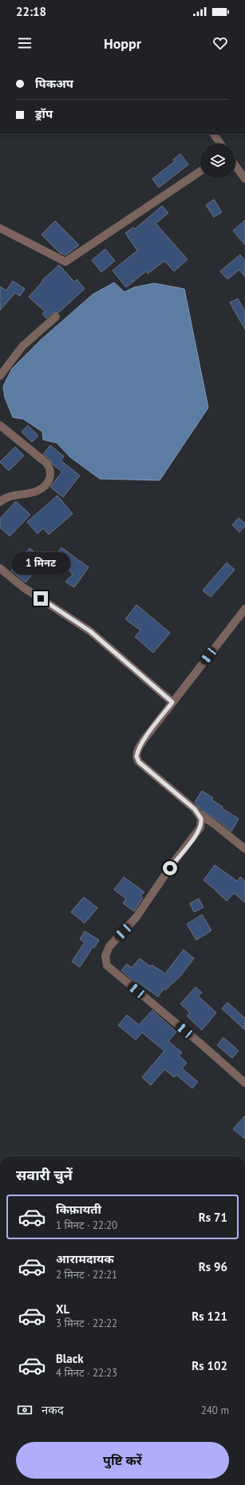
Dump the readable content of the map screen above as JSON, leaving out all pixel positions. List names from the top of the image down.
{
  "page": {
    "status": "22:18",
    "header": "Hoppr",
    "banner": ["पिकअप", "ड्रॉप"],
    "bubble": "1 मिनट",
    "heading": "सवारी चुनें",
    "list": [
      {
        "name": "किफ़ायती",
        "note": "1 मिनट · 22:20",
        "value": "Rs 71"
      },
      {
        "name": "आरामदायक",
        "note": "2 मिनट · 22:21",
        "value": "Rs 96"
      },
      {
        "name": "XL",
        "note": "3 मिनट · 22:22",
        "value": "Rs 121"
      },
      {
        "name": "Black",
        "note": "4 मिनट · 22:23",
        "value": "Rs 102"
      }
    ],
    "pay": ["नकद", "240 m"],
    "buttons": "पुष्टि करें"
  }
}
